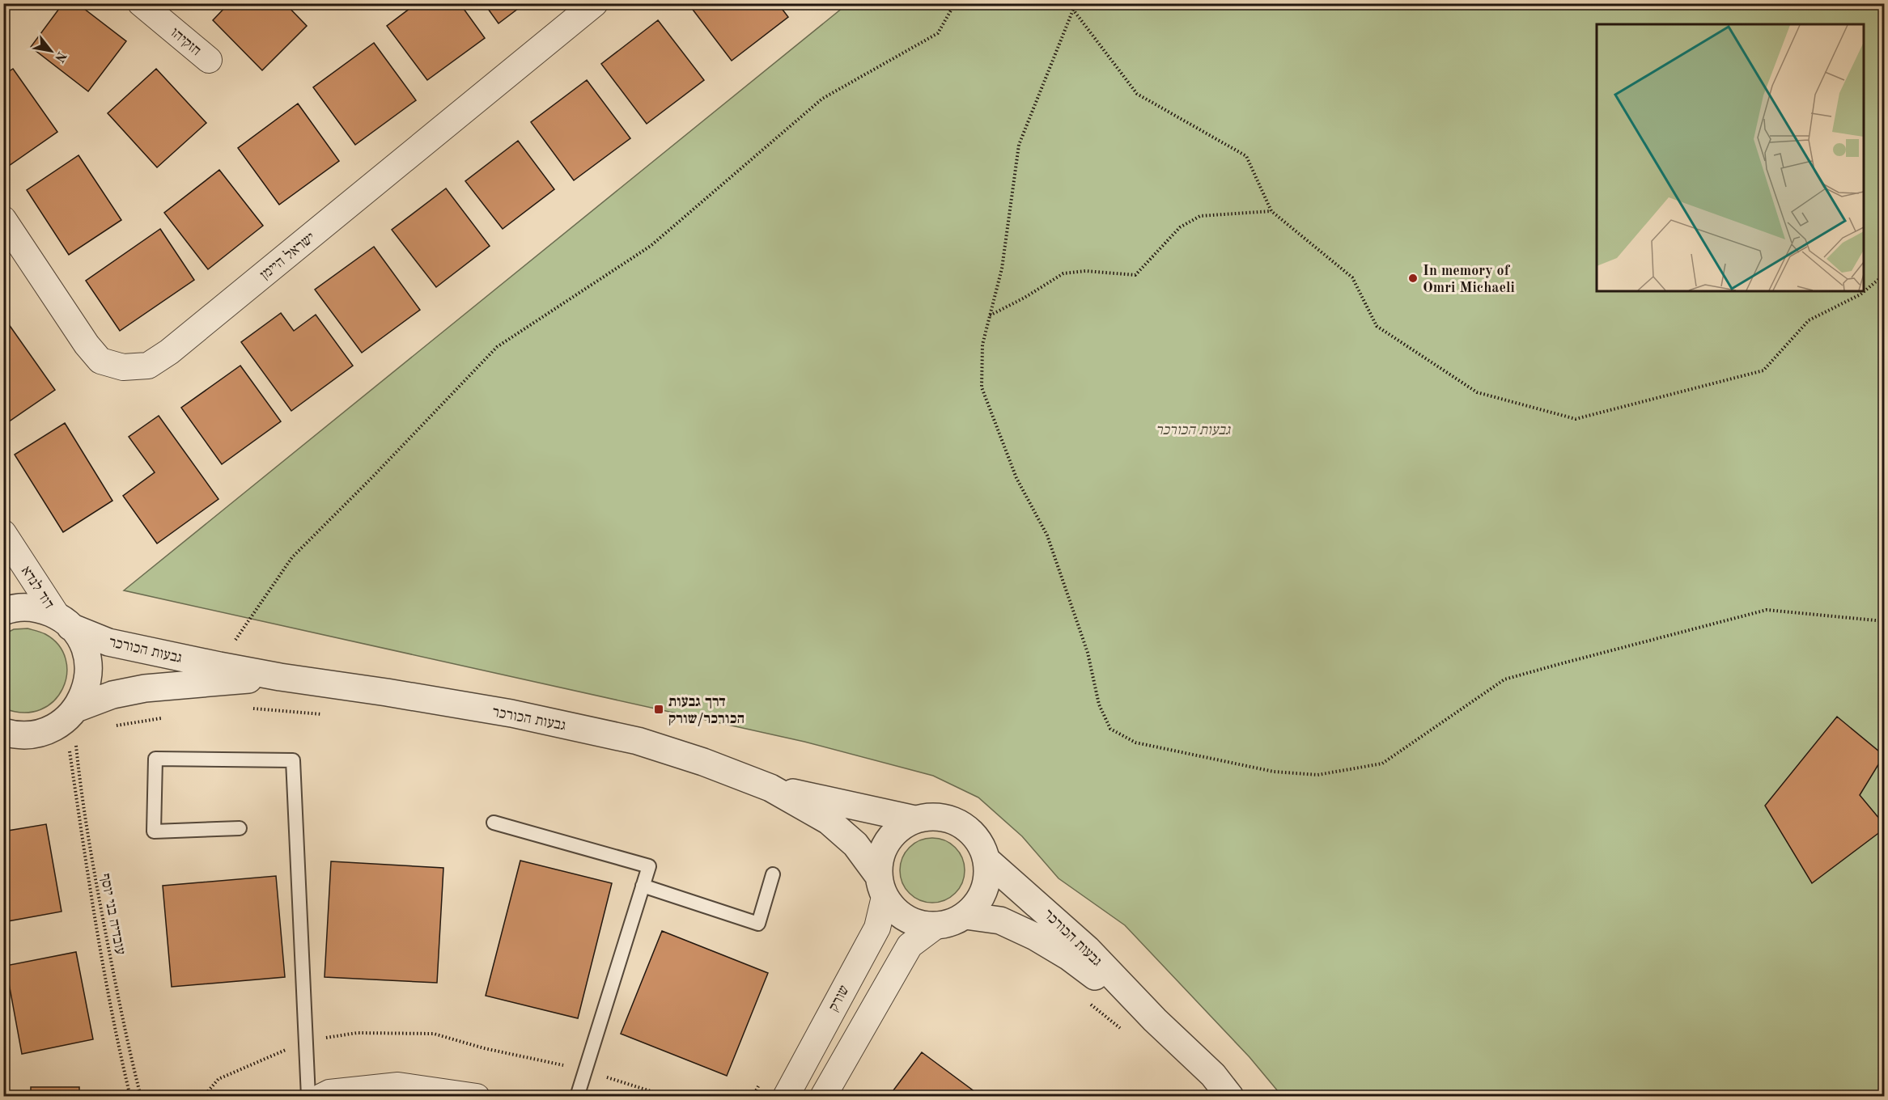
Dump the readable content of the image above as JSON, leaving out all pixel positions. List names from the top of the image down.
{
  "streets": {
    "street": [
      "חזקיהו",
      "ישראל היימן",
      "דוד לנדא",
      "גבעות הכורכר",
      "שורק"
    ],
    "path": ["עובדיה בני יוסף"]
  },
  "crossings": [
    ["דוד לנדא", "גבעות הכורכר"],
    ["גבעות הכורכר", "שורק"]
  ],
  "parks": ["גבעות הכורכר"],
  "places": {
    "other": ["In memory of Omri Michaeli"],
    "transit": ["דרך גבעות הכורכר/שורק"]
  },
  "north": "bottom right"
}
